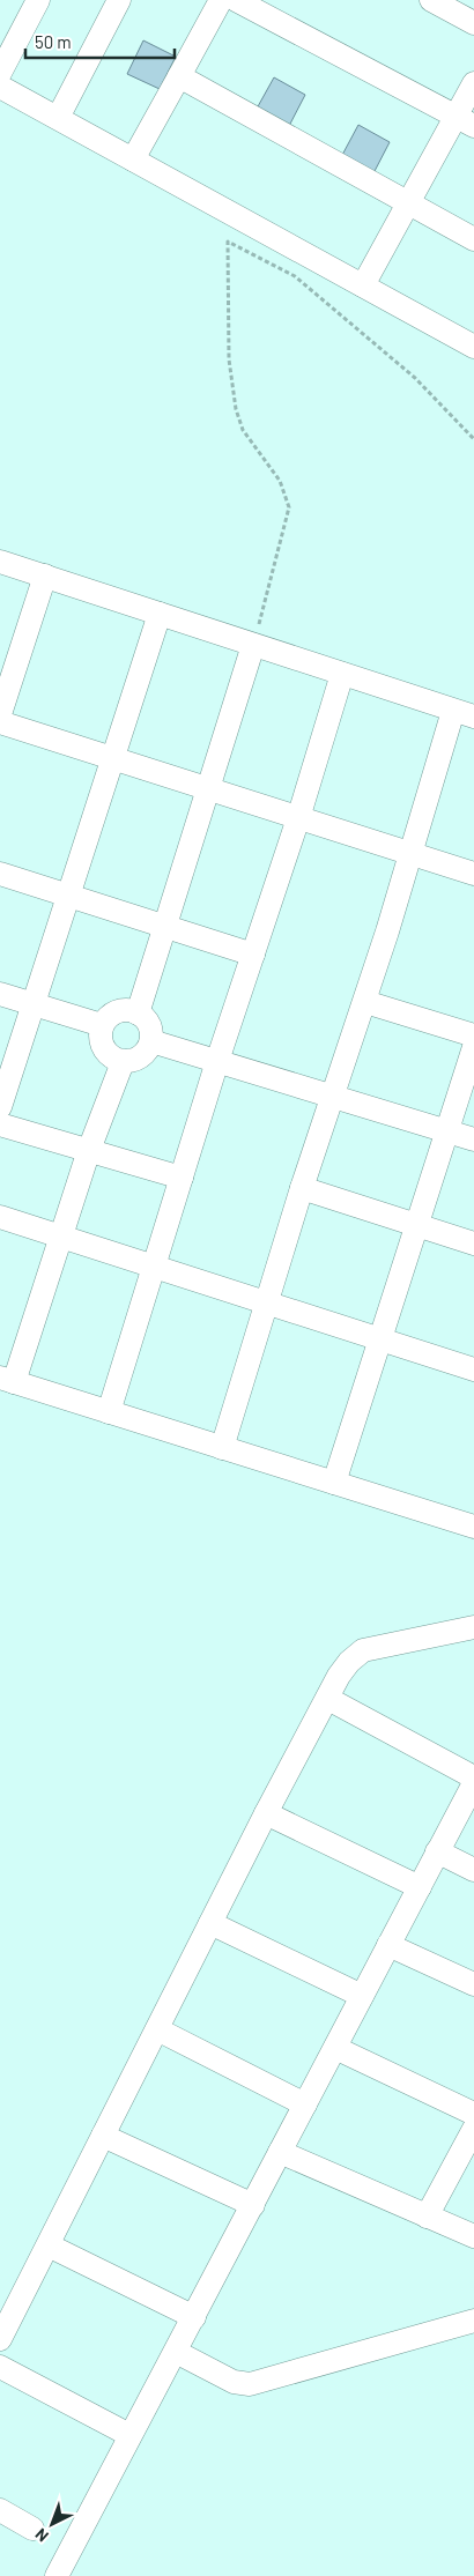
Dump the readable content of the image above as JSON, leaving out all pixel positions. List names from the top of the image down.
{
  "scale_bar": "50 m",
  "north": "bottom left"
}
